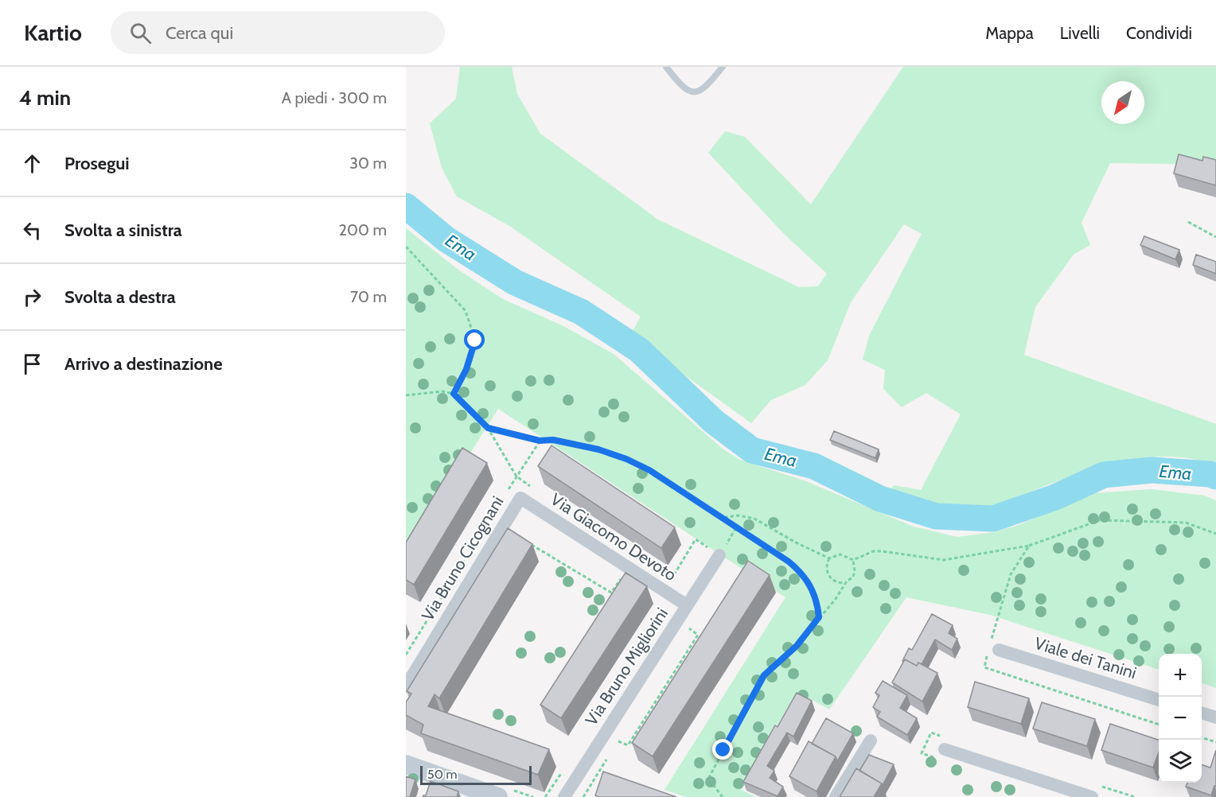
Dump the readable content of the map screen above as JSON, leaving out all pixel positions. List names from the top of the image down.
{
  "streets": {
    "street": [
      "Via Giacomo Devoto",
      "Via Bruno Cicognani",
      "Viale dei Tanini",
      "Via Bruno Migliorini"
    ]
  },
  "crossings": [
    ["Via Giacomo Devoto", "Via Bruno Cicognani"],
    ["Via Giacomo Devoto", "Via Bruno Migliorini"]
  ],
  "water": ["Ema"],
  "scale_bar": "50 m",
  "north": "bottom left",
  "page": {
    "header": "Kartio",
    "search": "Cerca qui",
    "nav": ["Mappa", "Livelli", "Condividi"],
    "heading": ["4 min", "A piedi · 300 m"],
    "list": [
      ["Prosegui", "30 m"],
      ["Svolta a sinistra", "200 m"],
      ["Svolta a destra", "70 m"],
      "Arrivo a destinazione"
    ],
    "map_buttons": ["+", "−"],
    "scale": "50 m"
  }
}
